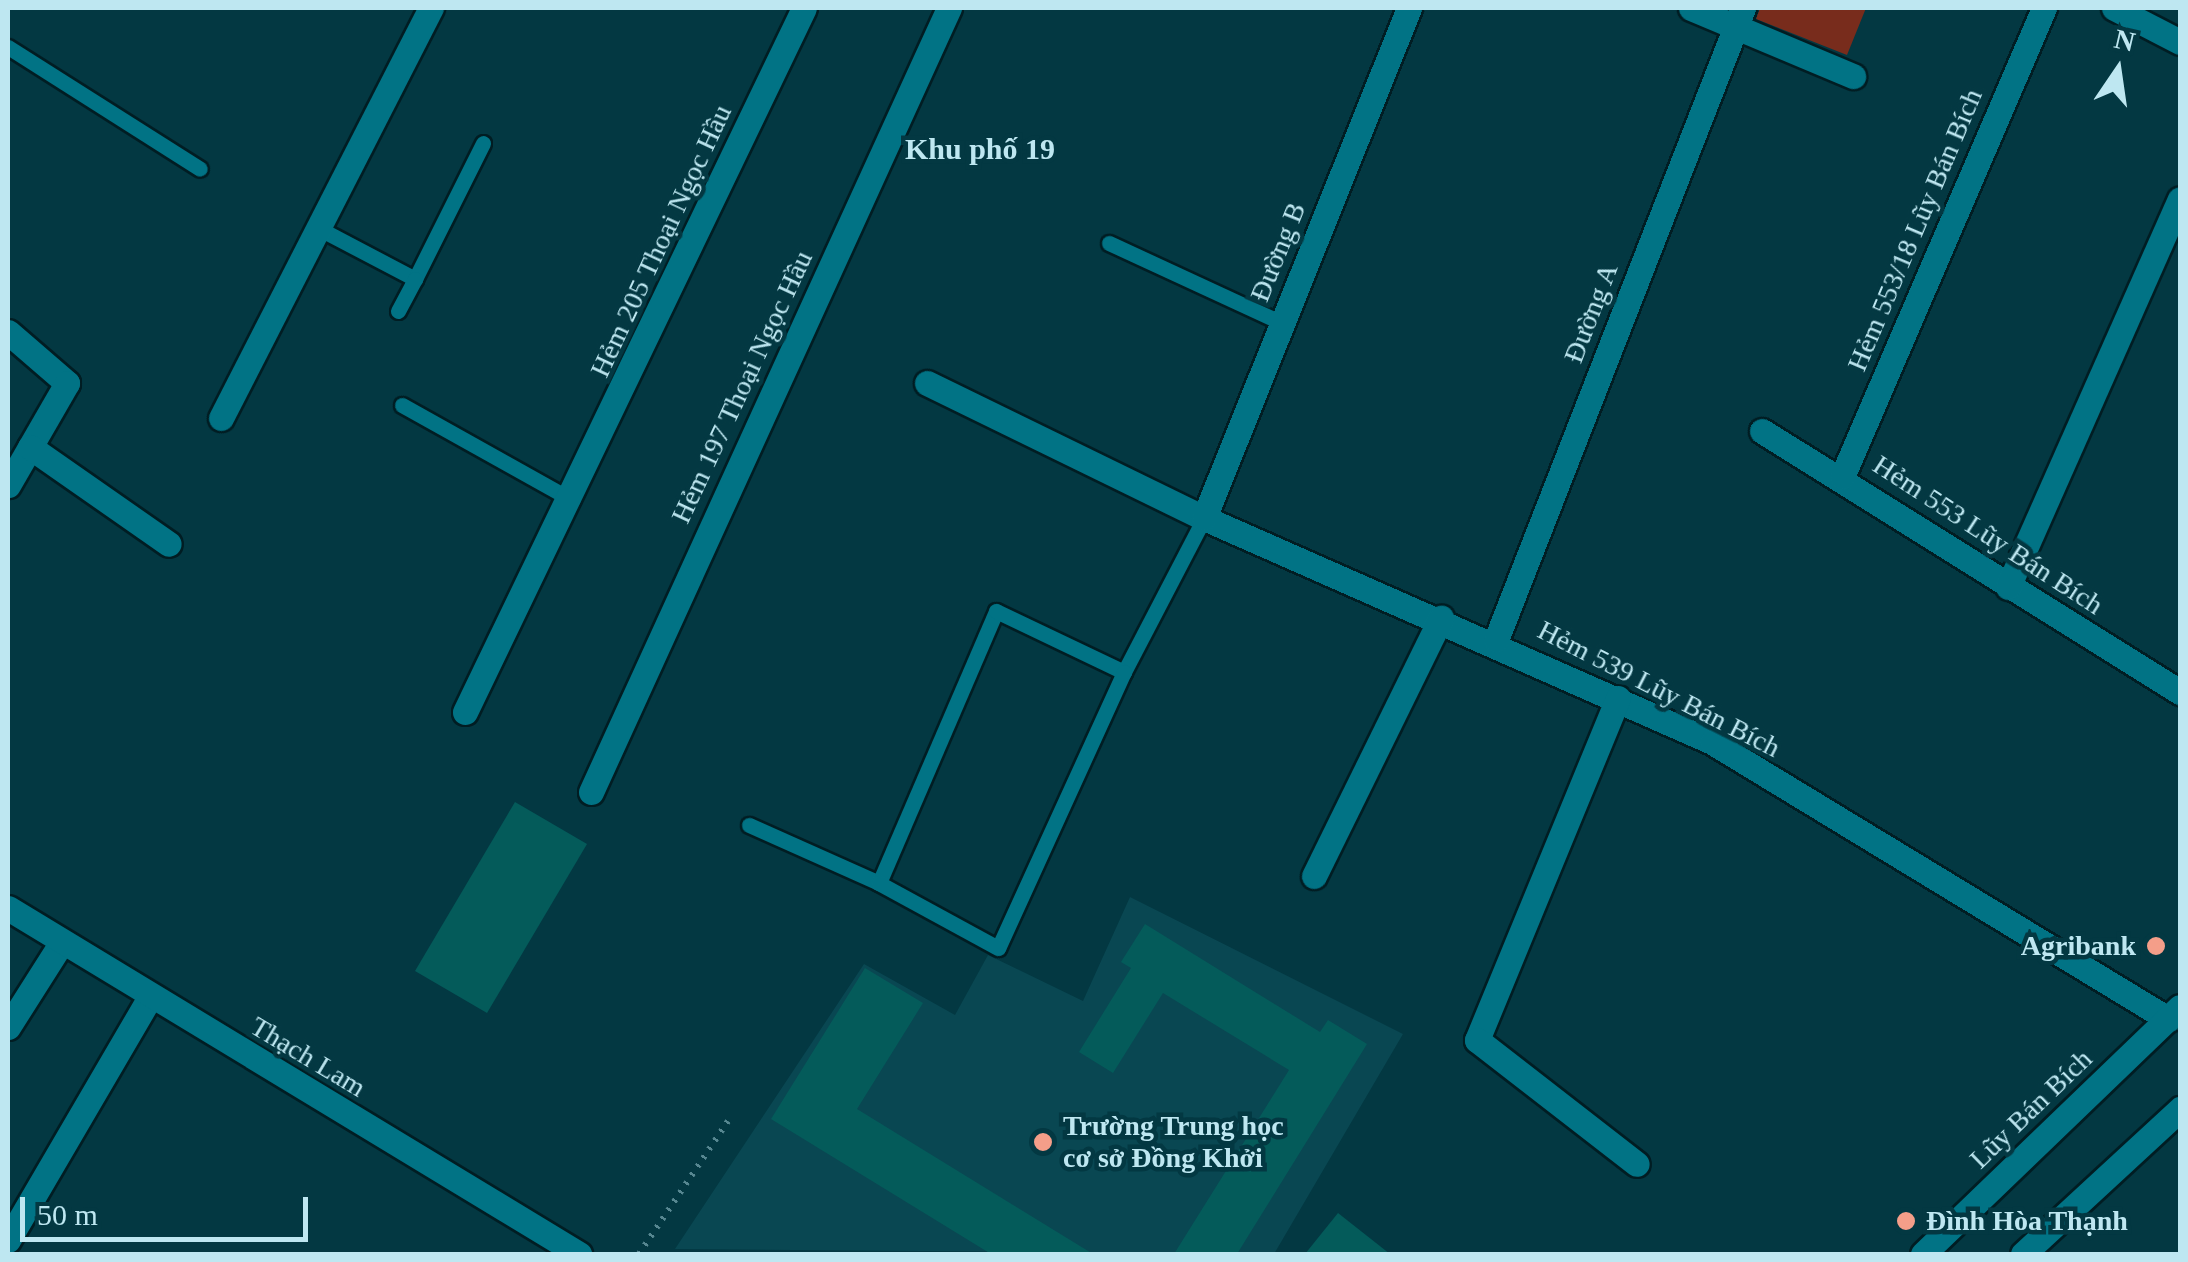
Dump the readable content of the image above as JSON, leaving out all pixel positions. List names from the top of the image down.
{
  "streets": {
    "street": [
      "Hẻm 553/18 Lũy Bán Bích",
      "Hẻm 205 Thoại Ngọc Hầu",
      "Đường B",
      "Đường A",
      "Hẻm 197 Thoại Ngọc Hầu",
      "Hẻm 553 Lũy Bán Bích",
      "Hẻm 539 Lũy Bán Bích",
      "Thạch Lam",
      "Lũy Bán Bích"
    ]
  },
  "crossings": [
    ["Hẻm 553/18 Lũy Bán Bích", "Hẻm 553 Lũy Bán Bích"],
    ["Đường B", "Hẻm 539 Lũy Bán Bích"],
    ["Đường A", "Hẻm 539 Lũy Bán Bích"],
    ["Hẻm 539 Lũy Bán Bích", "Lũy Bán Bích"]
  ],
  "districts": ["Khu phố 19"],
  "places": ["Agribank", "Trường Trung học cơ sở Đồng Khởi", "Đình Hòa Thạnh"],
  "scale_bar": "50 m",
  "north": "top"
}
